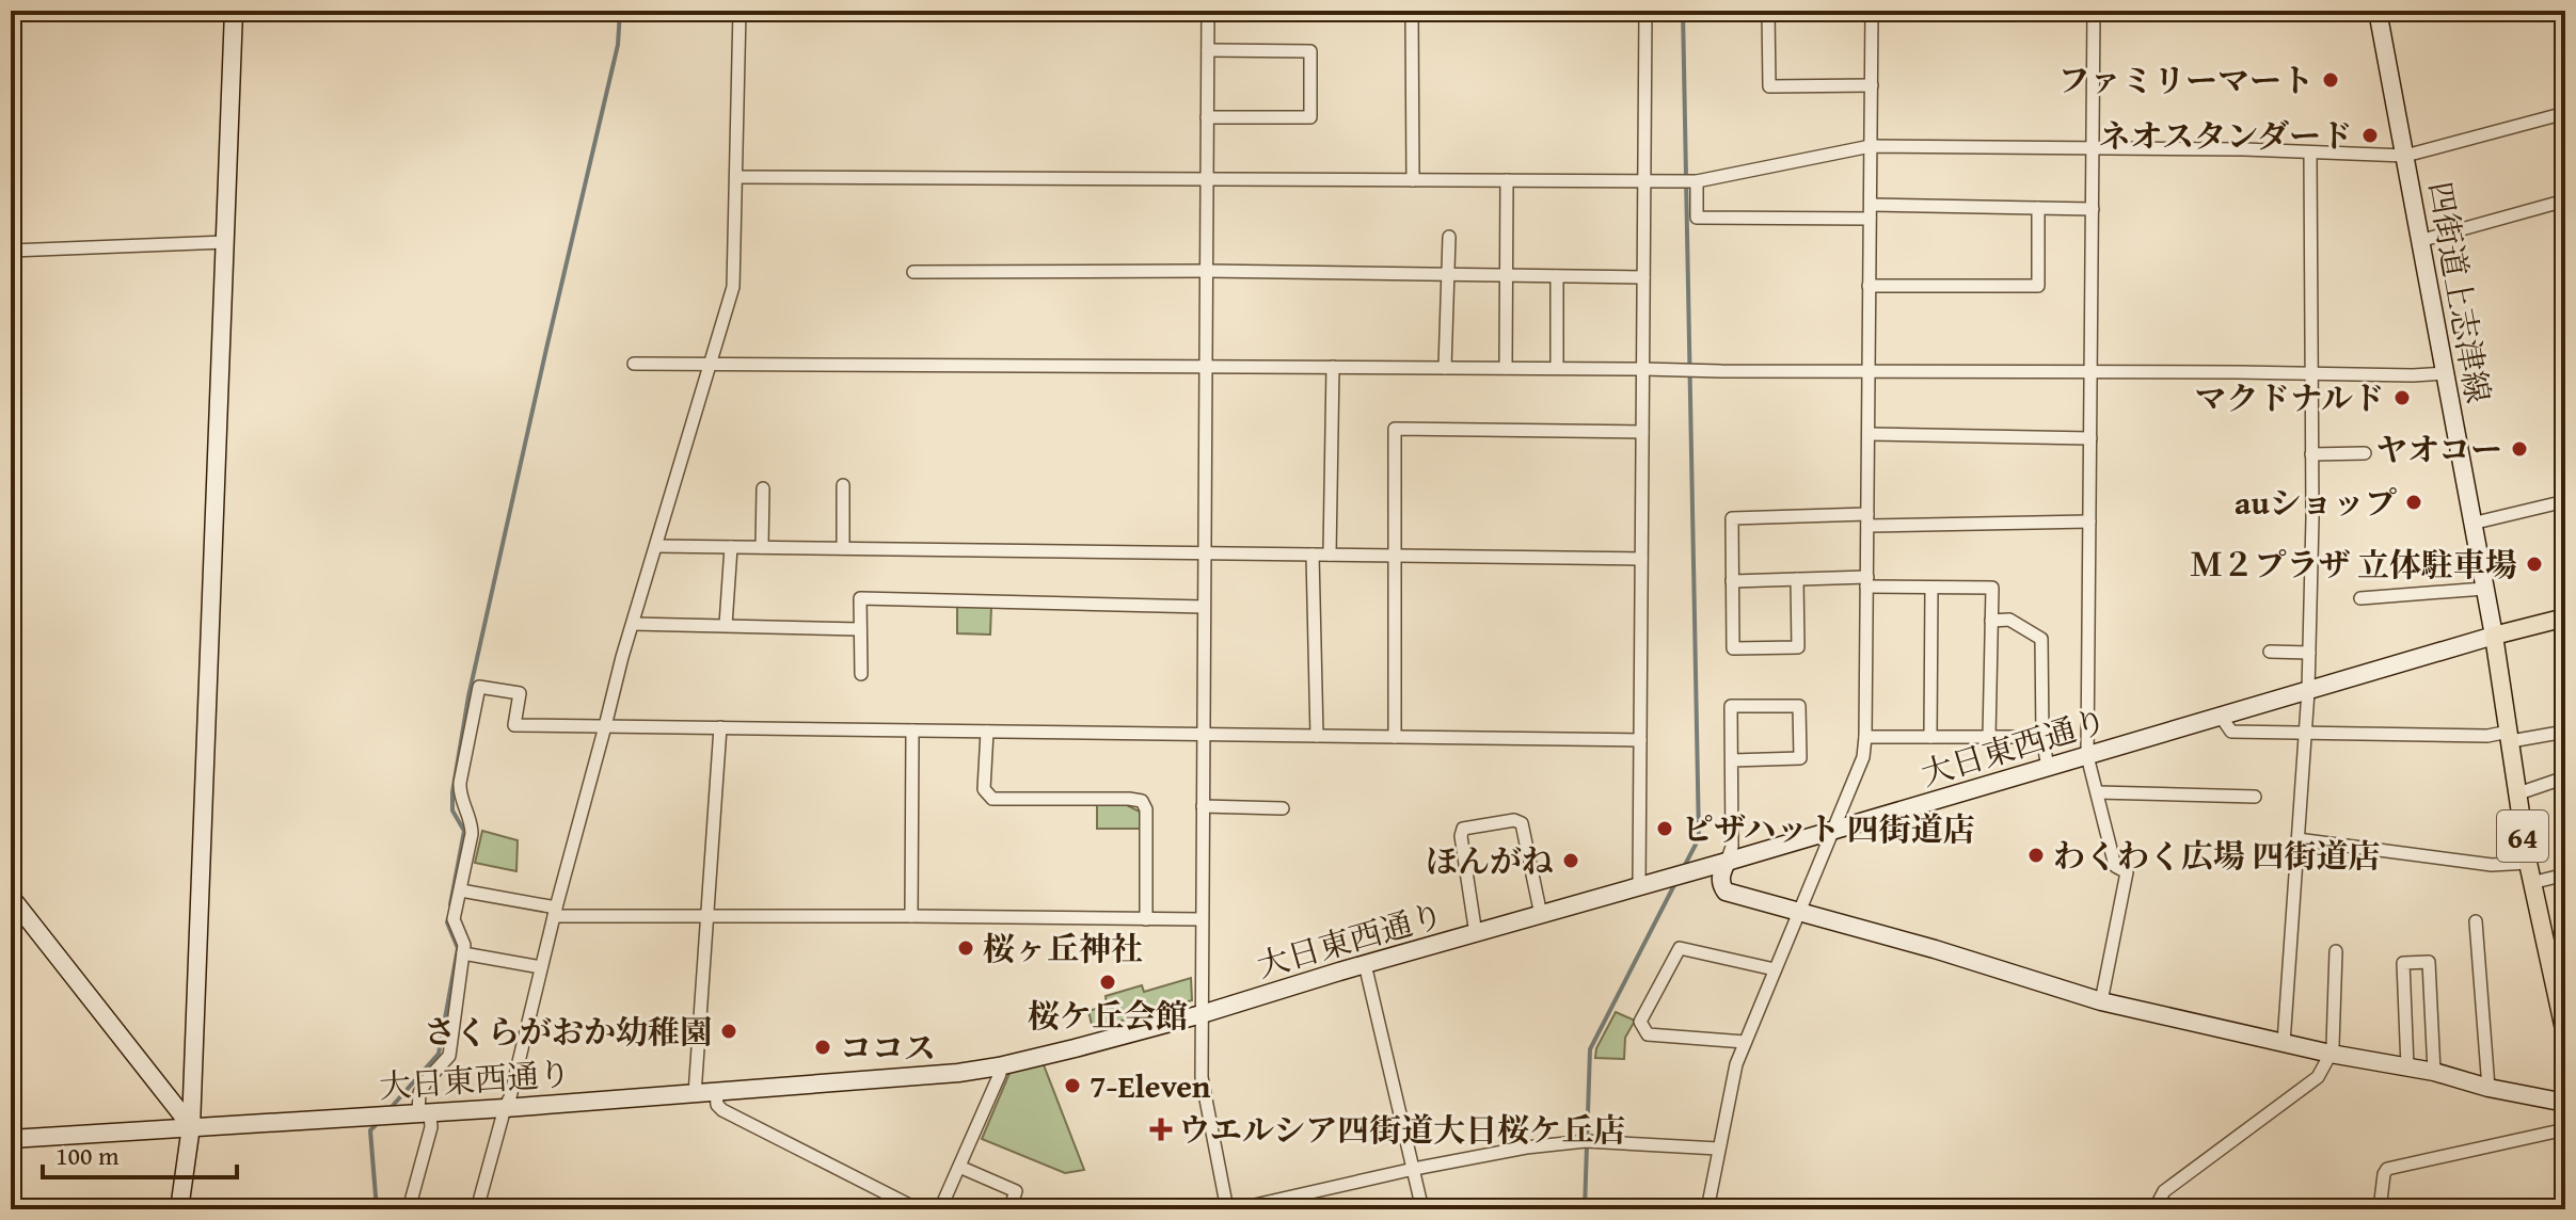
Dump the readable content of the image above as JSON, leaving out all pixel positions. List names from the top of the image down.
{
  "streets": {
    "main road": ["64"],
    "street": ["四街道上志津線", "大日東西通り"]
  },
  "crossings": [
    ["四街道上志津線", "大日東西通り"],
    ["四街道上志津線", "64"],
    ["大日東西通り", "64"]
  ],
  "places": {
    "other": [
      "ファミリーマート",
      "ネオスタンダード",
      "マクドナルド",
      "ヤオコー",
      "auショップ",
      "Ｍ２プラザ 立体駐車場",
      "ピザハット 四街道店",
      "わくわく広場 四街道店",
      "ほんがね",
      "桜ヶ丘神社",
      "桜ケ丘会館",
      "さくらがおか幼稚園",
      "ココス",
      "7-Eleven"
    ],
    "health": ["ウエルシア四街道大日桜ケ丘店"]
  },
  "scale_bar": "100 m"
}
